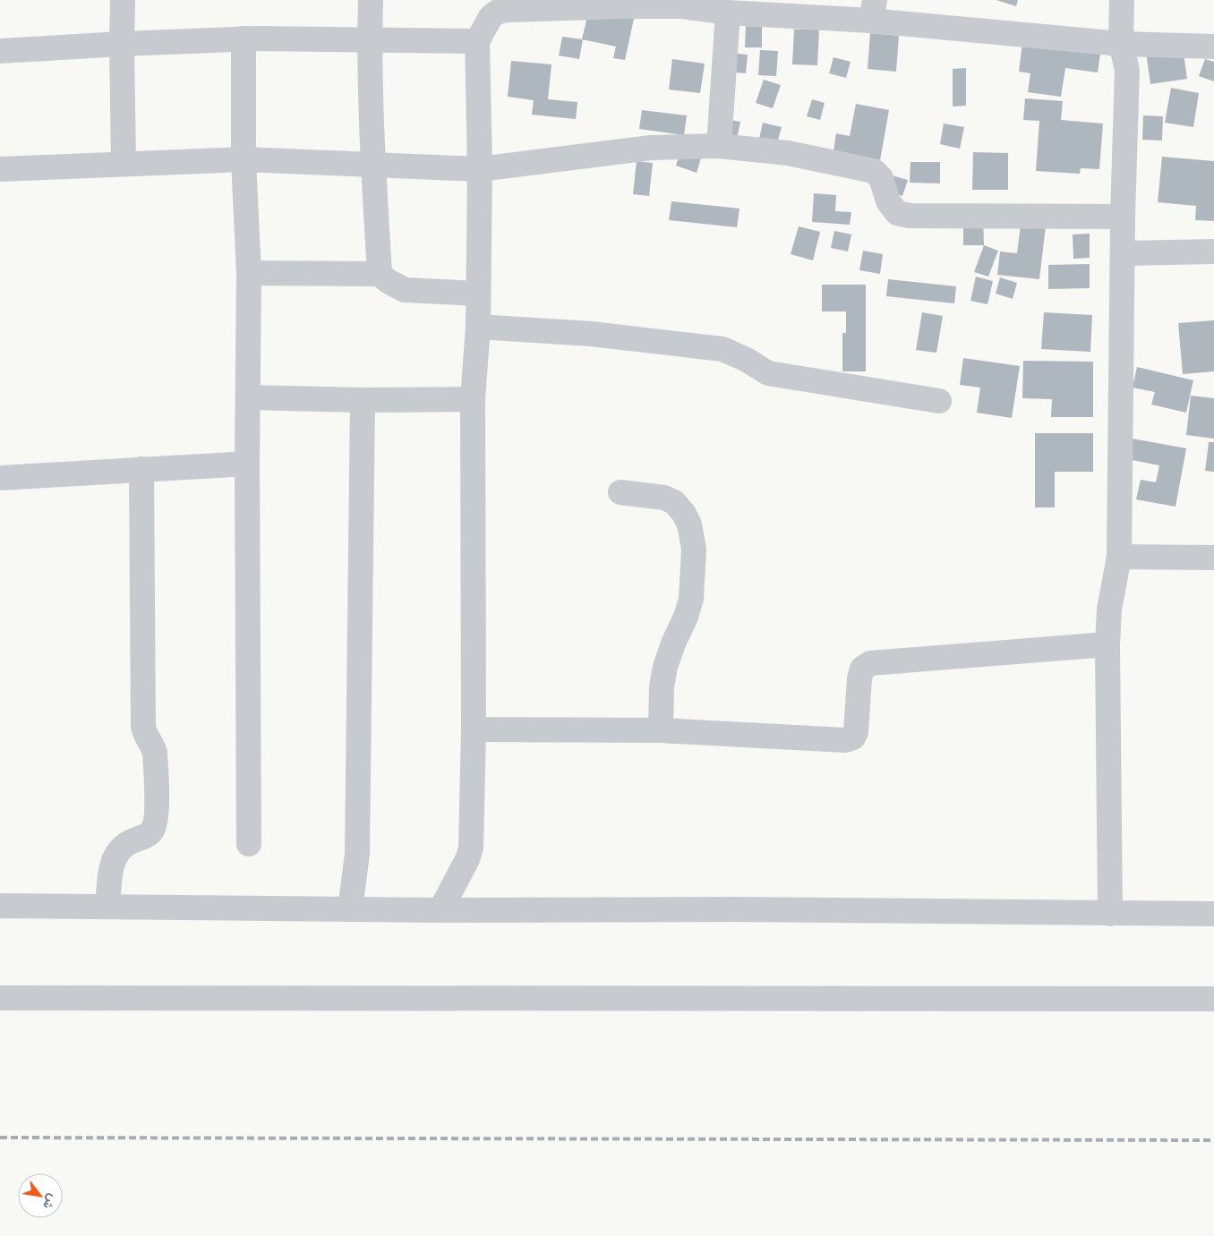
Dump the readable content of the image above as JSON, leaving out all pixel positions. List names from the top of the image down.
{
  "north": "bottom right"
}
